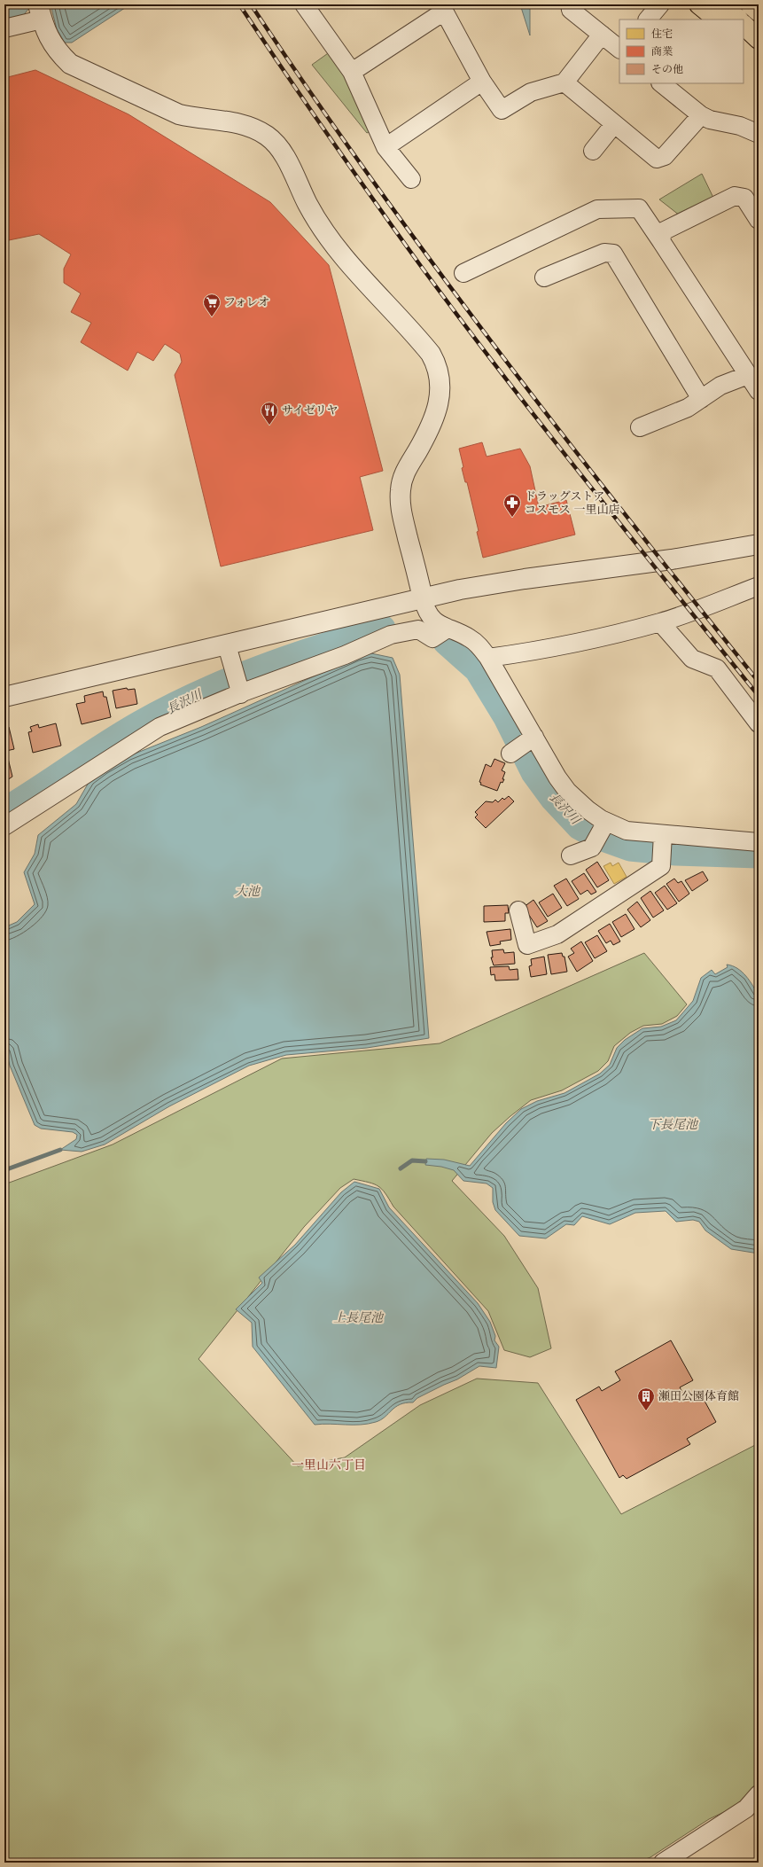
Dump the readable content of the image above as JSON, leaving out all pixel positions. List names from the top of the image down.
{
  "districts": ["一里山六丁目"],
  "water": [
    "長沢川",
    "大池",
    "下長尾池",
    "上長尾池"
  ],
  "places": {
    "supermarket": ["フォレオ"],
    "restaurant": ["サイゼリヤ"],
    "pharmacy": ["ドラッグストア コスモス 一里山店"],
    "building": ["瀬田公園体育館"]
  },
  "legend": ["住宅", "商業", "その他"]
}
